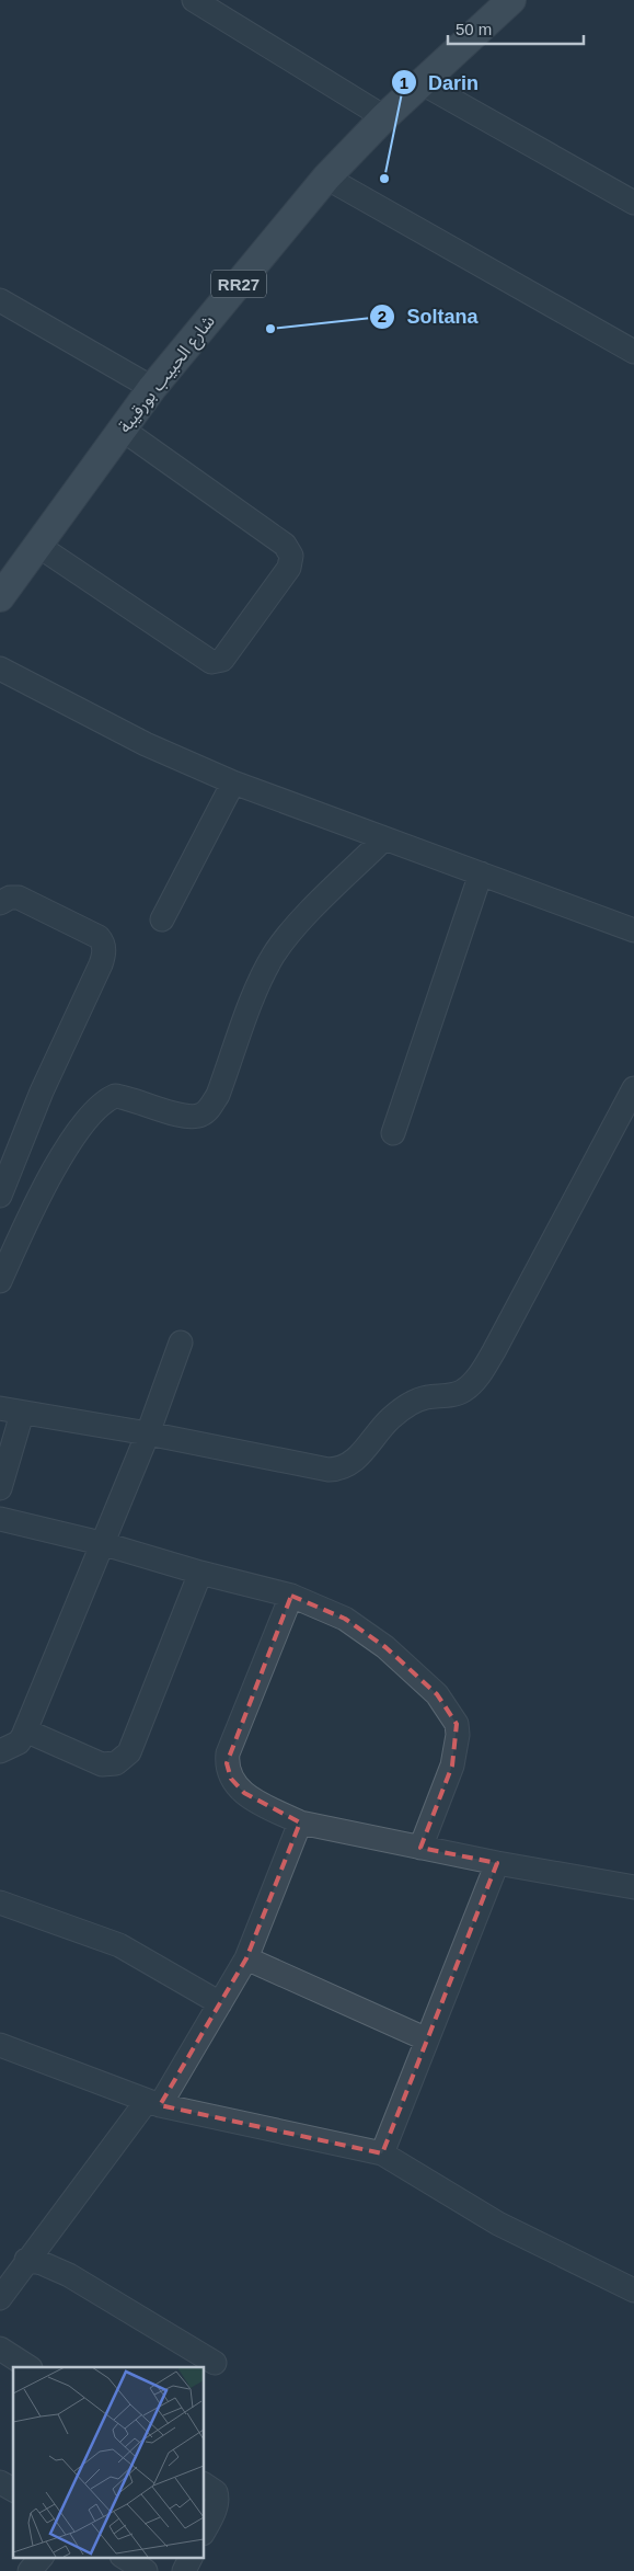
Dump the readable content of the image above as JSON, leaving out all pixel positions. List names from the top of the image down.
{
  "streets": {
    "main road": ["RR27", "شارع الحبيب بورقيبة"]
  },
  "places": ["Darin", "Soltana"],
  "scale_bar": "50 m"
}
